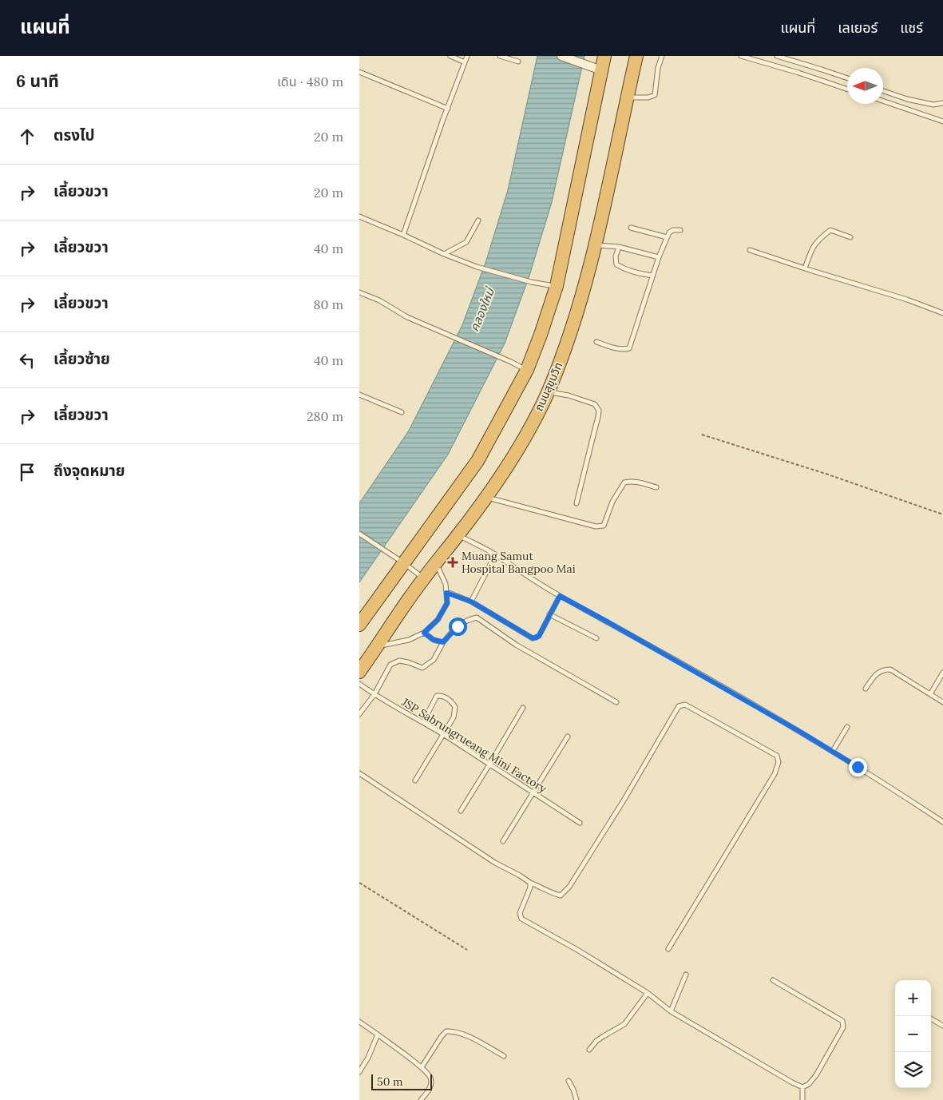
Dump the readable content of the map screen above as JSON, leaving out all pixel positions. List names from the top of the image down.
{
  "streets": {
    "highway": ["ถนนสุขุมวิท"],
    "lane": ["JSP Sabrungrueang Mini Factory"]
  },
  "water": ["คลองใหม่"],
  "places": {
    "health": ["Muang Samut Hospital Bangpoo Mai"]
  },
  "scale_bar": "50 m",
  "north": "left",
  "page": {
    "header": "แผนที่",
    "nav": ["แผนที่", "เลเยอร์", "แชร์"],
    "heading": ["6 นาที", "เดิน · 480 m"],
    "list": [
      ["ตรงไป", "20 m"],
      ["เลี้ยวขวา", "20 m"],
      ["เลี้ยวขวา", "40 m"],
      ["เลี้ยวขวา", "80 m"],
      ["เลี้ยวซ้าย", "40 m"],
      ["เลี้ยวขวา", "280 m"],
      "ถึงจุดหมาย"
    ],
    "map_buttons": ["+", "−"],
    "scale": "50 m"
  }
}
